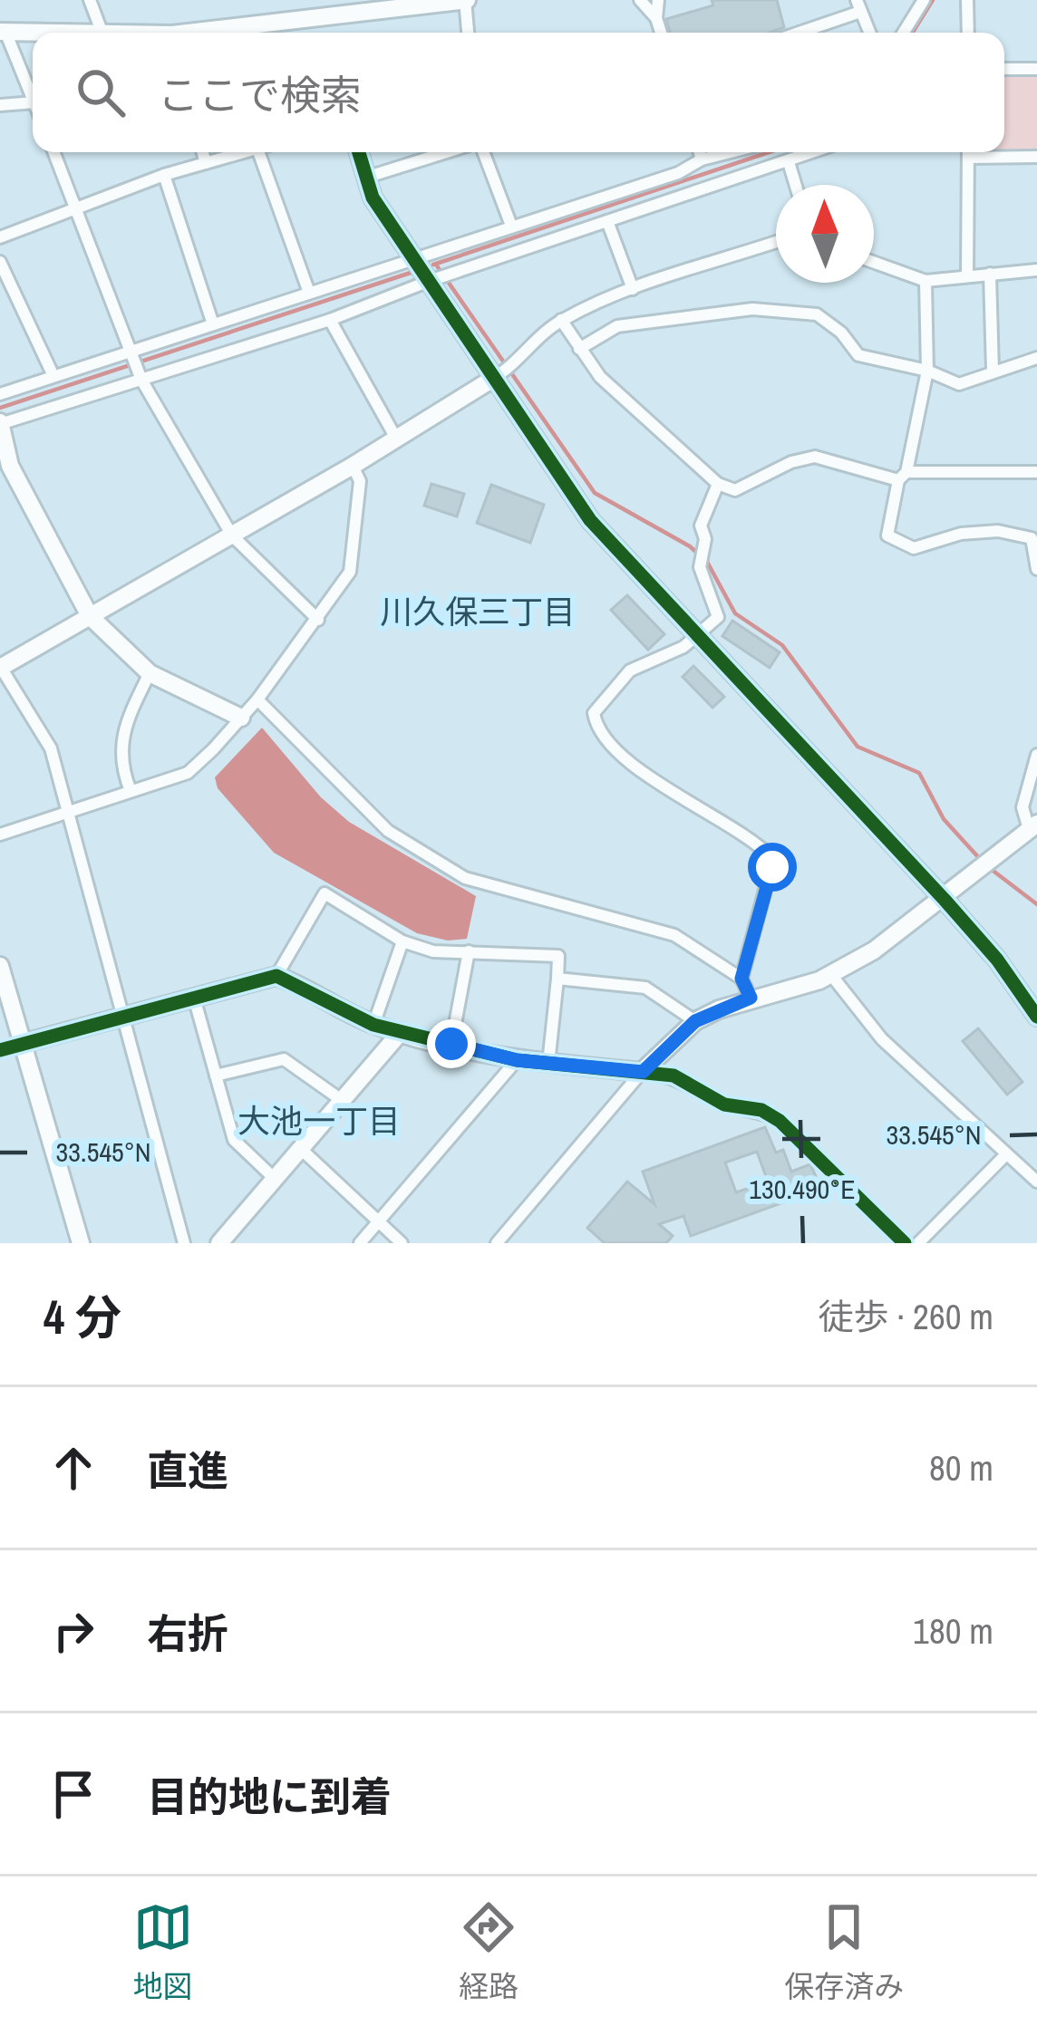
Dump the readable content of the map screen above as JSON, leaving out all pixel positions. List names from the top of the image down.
{
  "districts": ["川久保三丁目", "大池一丁目"],
  "north": "top",
  "page": {
    "search": "ここで検索",
    "heading": ["4 分", "徒歩 · 260 m"],
    "list": [
      ["直進", "80 m"],
      ["右折", "180 m"],
      "目的地に到着"
    ],
    "nav": ["地図", "経路", "保存済み"]
  },
  "coordinates": ["33.545°N", "130.490°E"]
}
